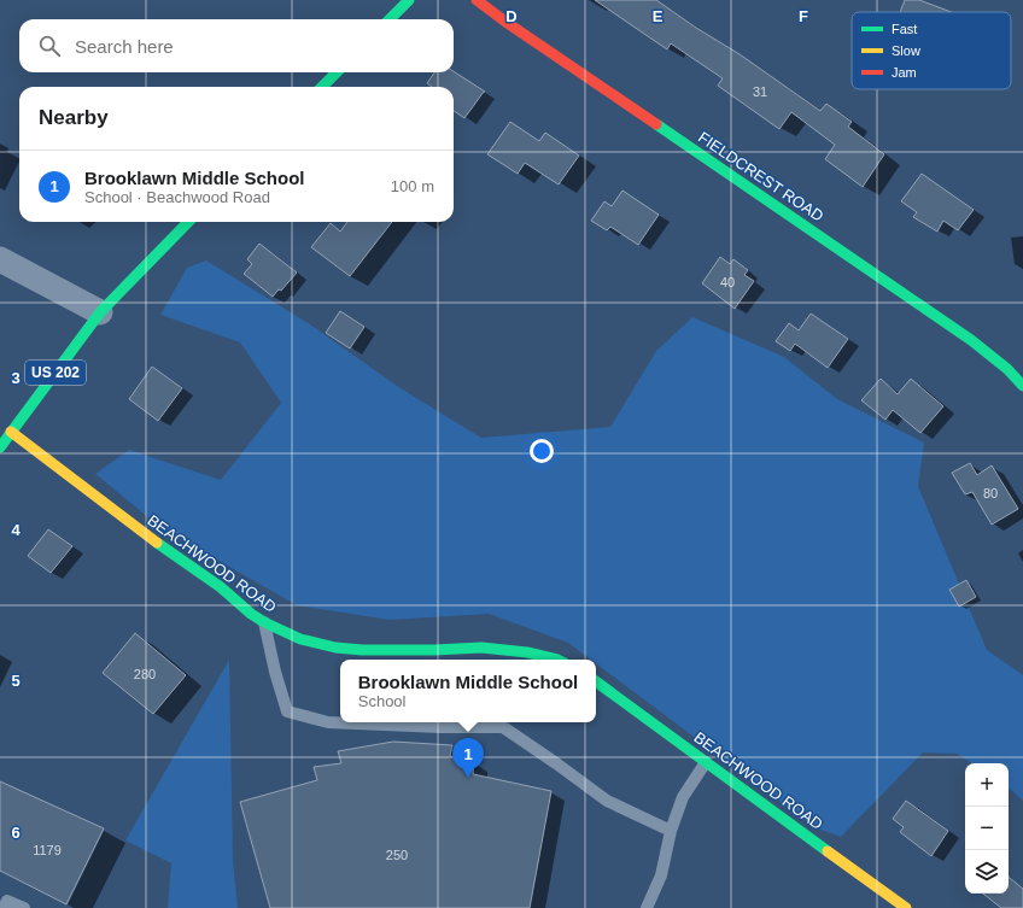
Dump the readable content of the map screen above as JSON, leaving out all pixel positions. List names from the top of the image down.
{
  "streets": {
    "street": ["FIELDCREST ROAD", "US 202", "BEACHWOOD ROAD"]
  },
  "crossings": [
    ["US 202", "BEACHWOOD ROAD"]
  ],
  "house_numbers": [
    "31",
    "40",
    "80",
    "280",
    "1179",
    "250"
  ],
  "legend": ["Fast", "Slow", "Jam"],
  "page": {
    "search": "Search here",
    "heading": "Nearby",
    "list": [
      {
        "mark": "1",
        "name": "Brooklawn Middle School",
        "note": "School · Beachwood Road",
        "value": "100 m"
      }
    ],
    "popup": ["Brooklawn Middle School", "School"],
    "pins": "1",
    "map_buttons": ["+", "−"]
  },
  "grid": {
    "columns": ["D", "E", "F"],
    "rows": [
      "3",
      "4",
      "5",
      "6"
    ]
  }
}
